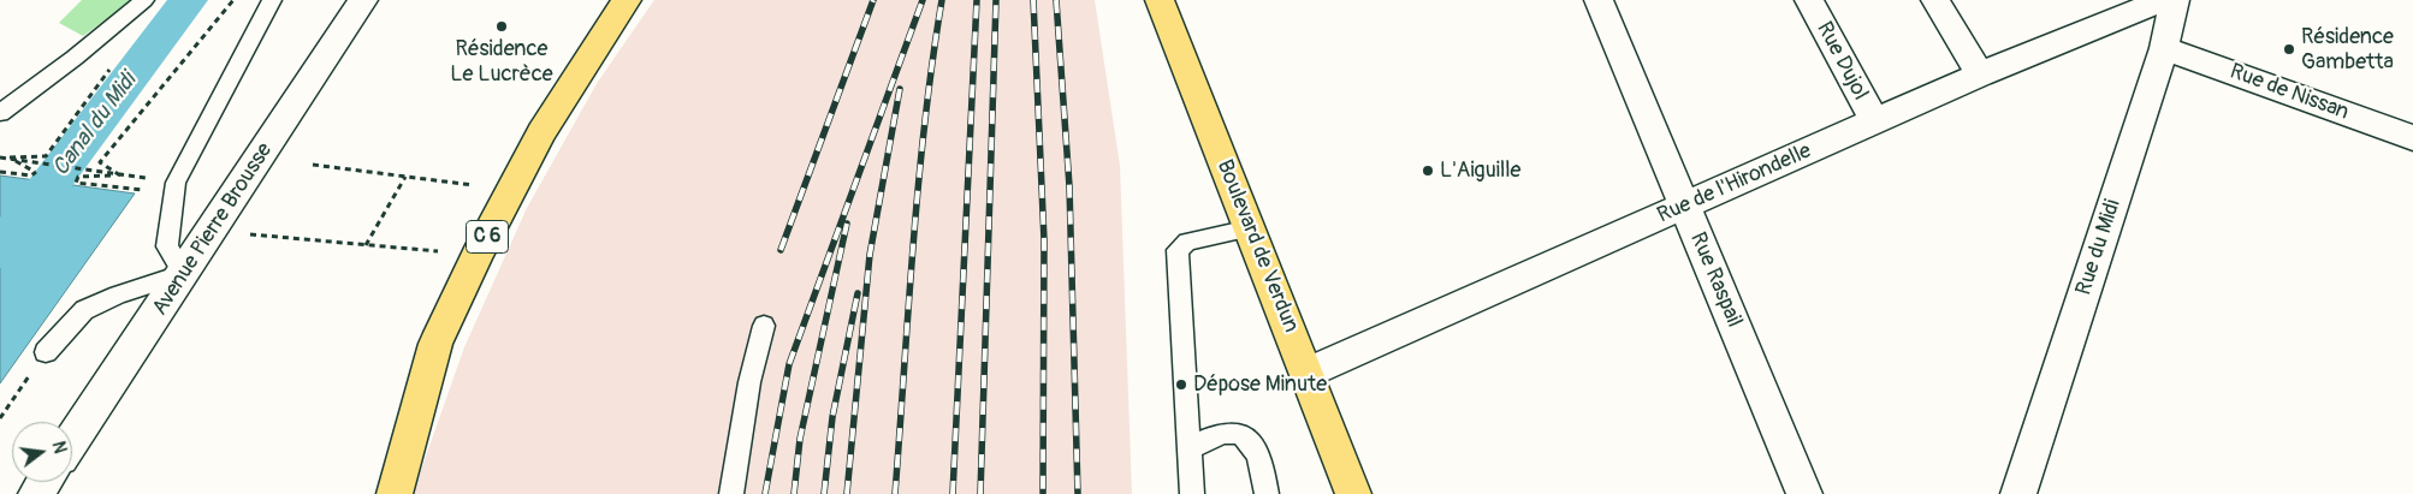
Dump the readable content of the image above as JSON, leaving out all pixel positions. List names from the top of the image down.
{
  "streets": {
    "main road": ["C 6", "Boulevard de Verdun"],
    "street": [
      "Rue Dujol",
      "Rue de Nissan",
      "Rue de l'Hirondelle",
      "Avenue Pierre Brousse",
      "Rue du Midi",
      "Rue Raspail"
    ]
  },
  "crossings": [
    ["Rue Dujol", "Rue de l'Hirondelle"],
    ["Rue de Nissan", "Rue du Midi"],
    ["Rue de l'Hirondelle", "Boulevard de Verdun"],
    ["Rue de l'Hirondelle", "Rue Raspail"]
  ],
  "water": ["Canal du Midi"],
  "places": [
    "Résidence Le Lucrèce",
    "Résidence Gambetta",
    "L'Aiguille",
    "Dépose Minute"
  ],
  "north": "right"
}
